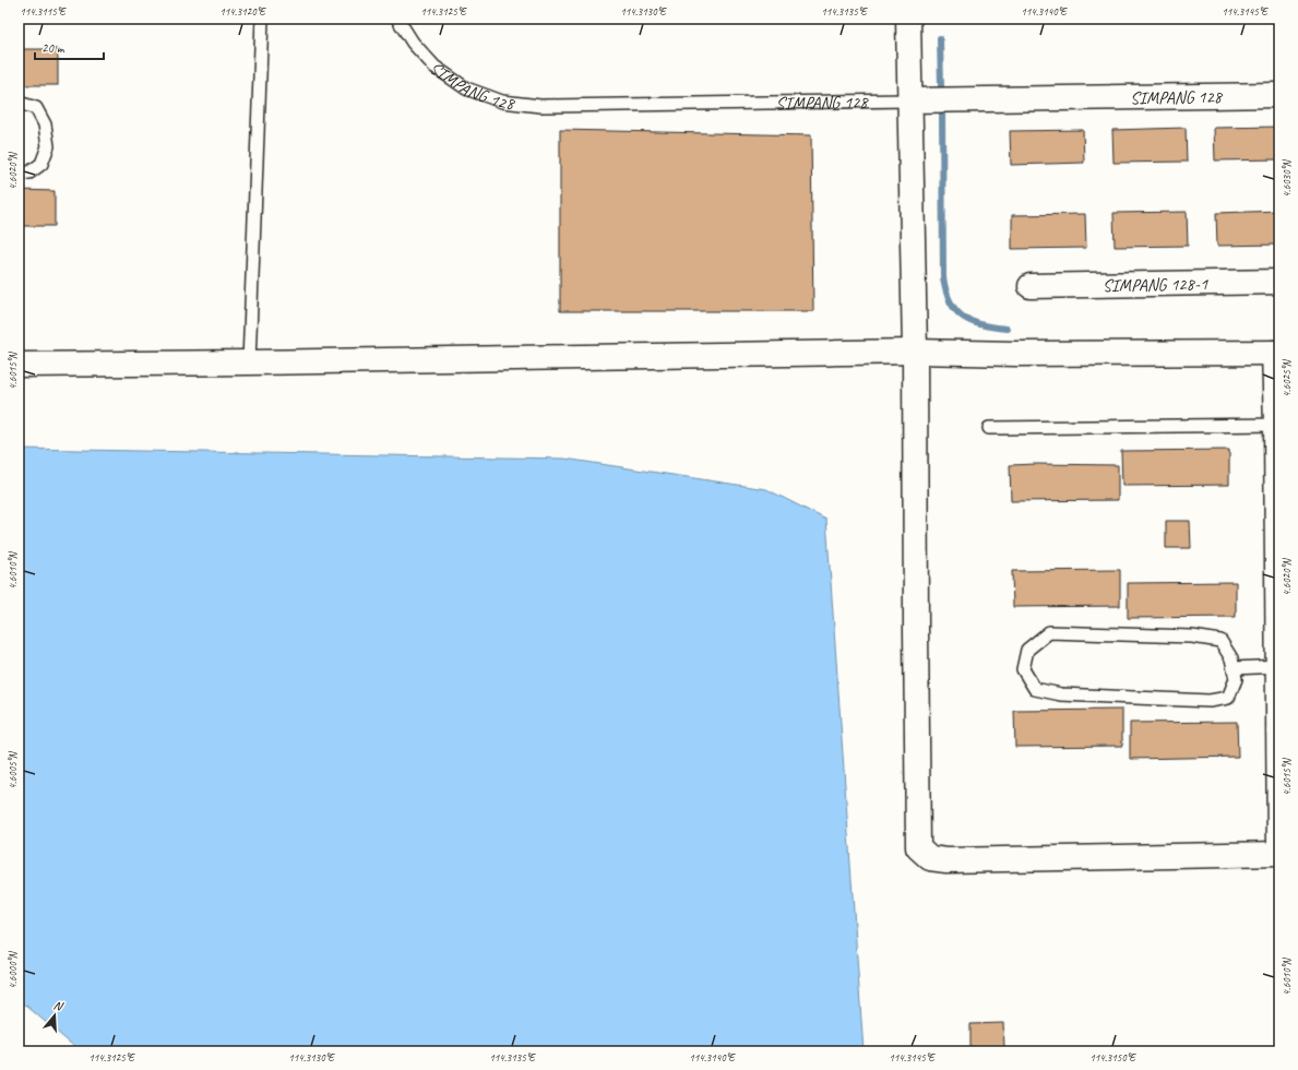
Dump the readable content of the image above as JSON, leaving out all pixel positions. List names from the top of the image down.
{
  "streets": {
    "street": ["SIMPANG 128", "SIMPANG 128-1"]
  },
  "scale_bar": "20 m",
  "north": "top",
  "coordinates": [
    "114.3115°E",
    "114.3120°E",
    "114.3125°E",
    "114.3130°E",
    "114.3135°E",
    "114.3140°E",
    "114.3145°E",
    "4.6020°N",
    "4.6030°N",
    "4.6015°N",
    "4.6025°N",
    "4.6010°N",
    "4.6005°N",
    "4.6000°N",
    "114.3150°E"
  ]
}
